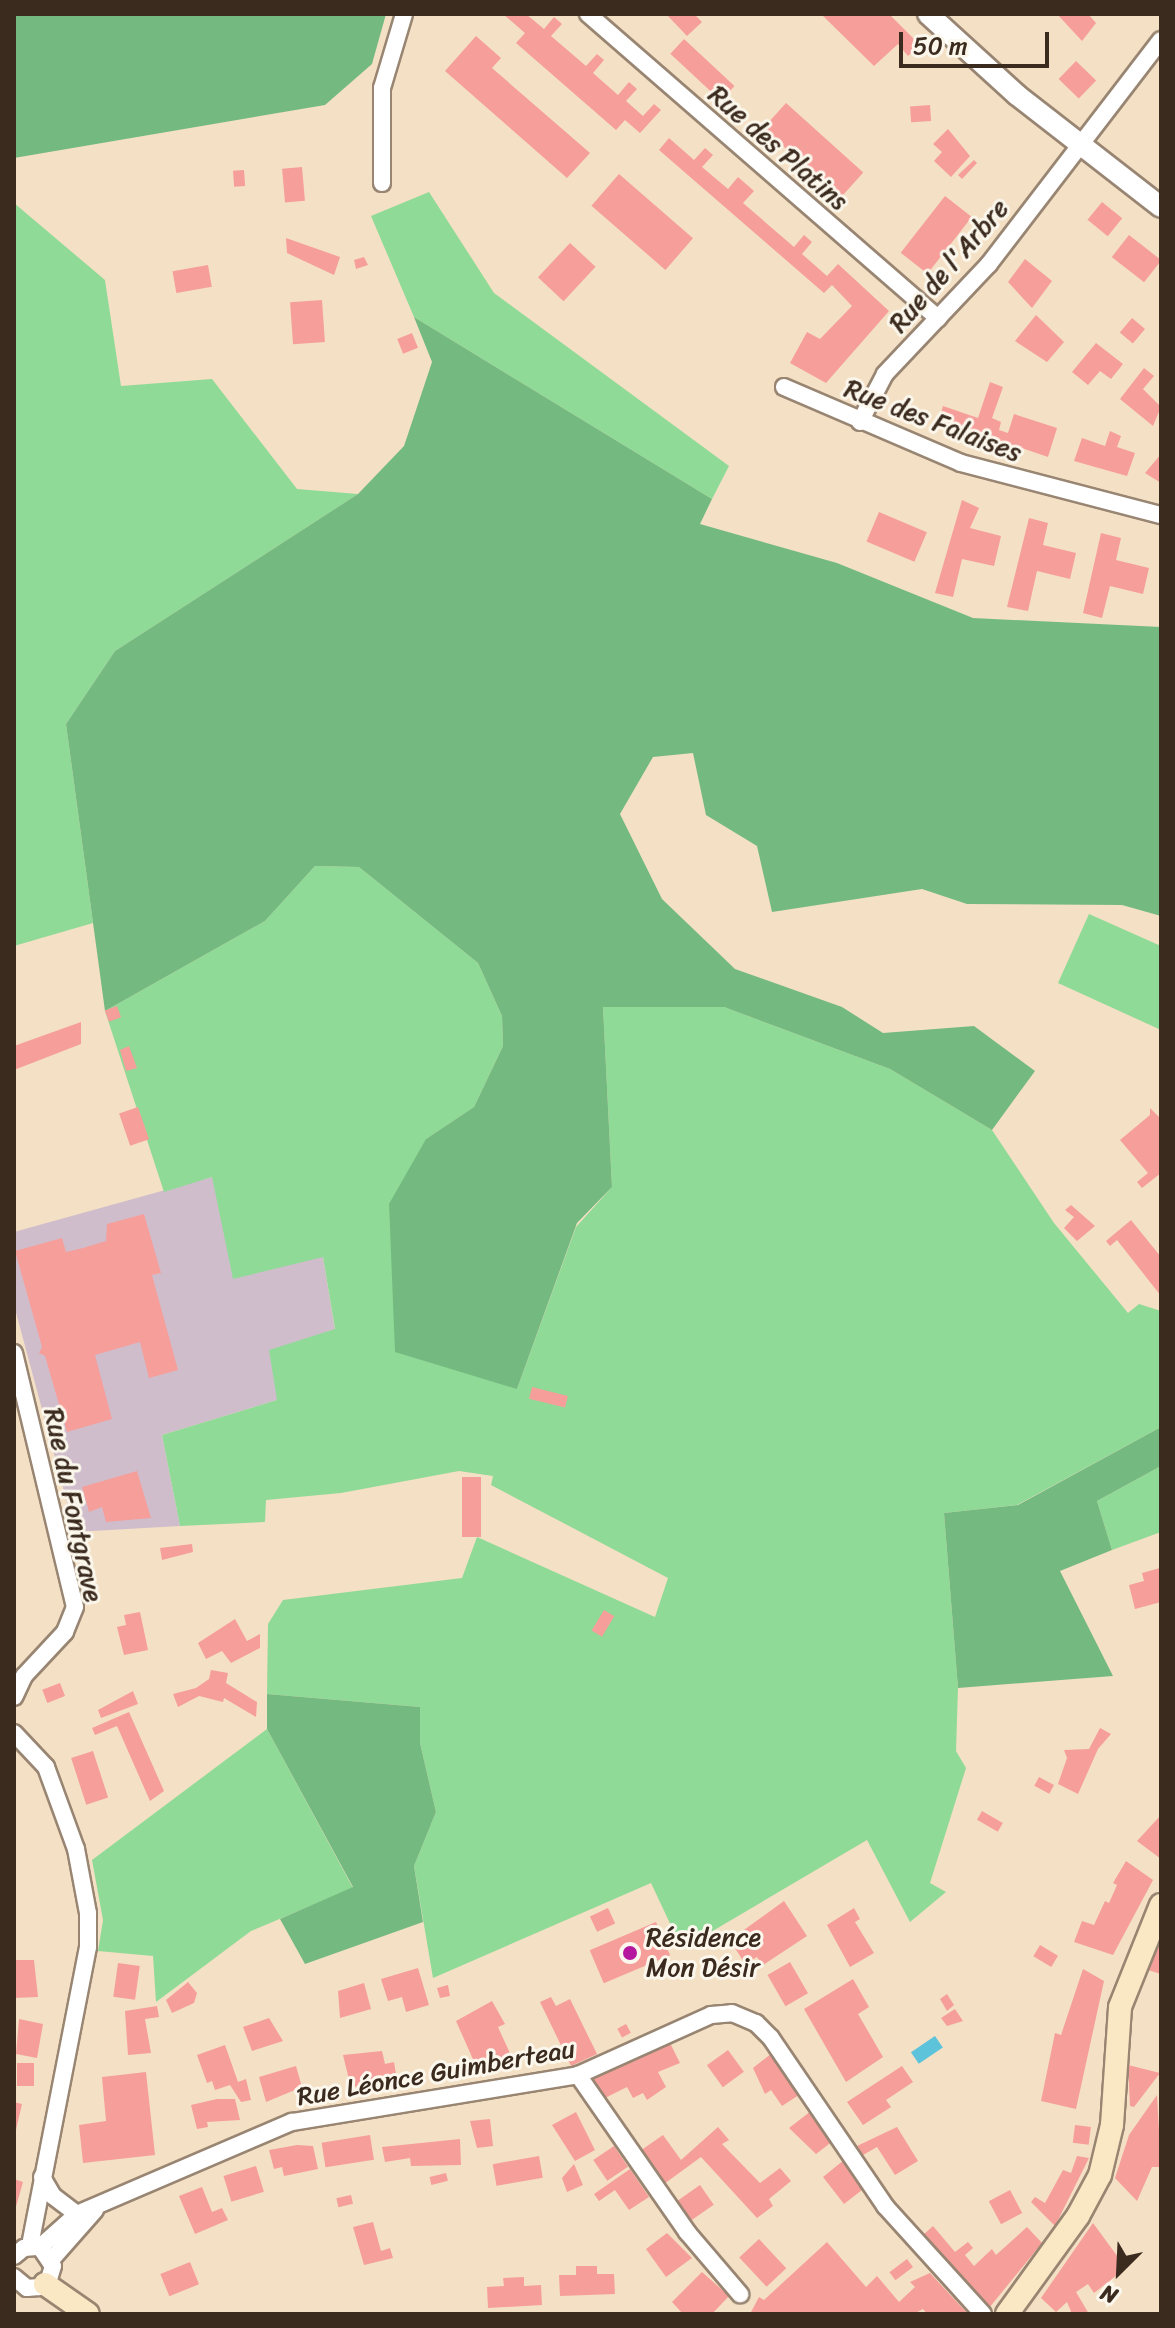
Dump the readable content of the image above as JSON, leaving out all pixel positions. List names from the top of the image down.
{
  "streets": {
    "street": [
      "Rue des Platins",
      "Rue de l'Arbre",
      "Rue des Falaises",
      "Rue du Fontgrave",
      "Rue Léonce Guimberteau"
    ]
  },
  "crossings": [
    ["Rue des Platins", "Rue de l'Arbre"],
    ["Rue de l'Arbre", "Rue des Falaises"]
  ],
  "places": ["Résidence Mon Désir"],
  "scale_bar": "50 m",
  "north": "bottom left"
}
